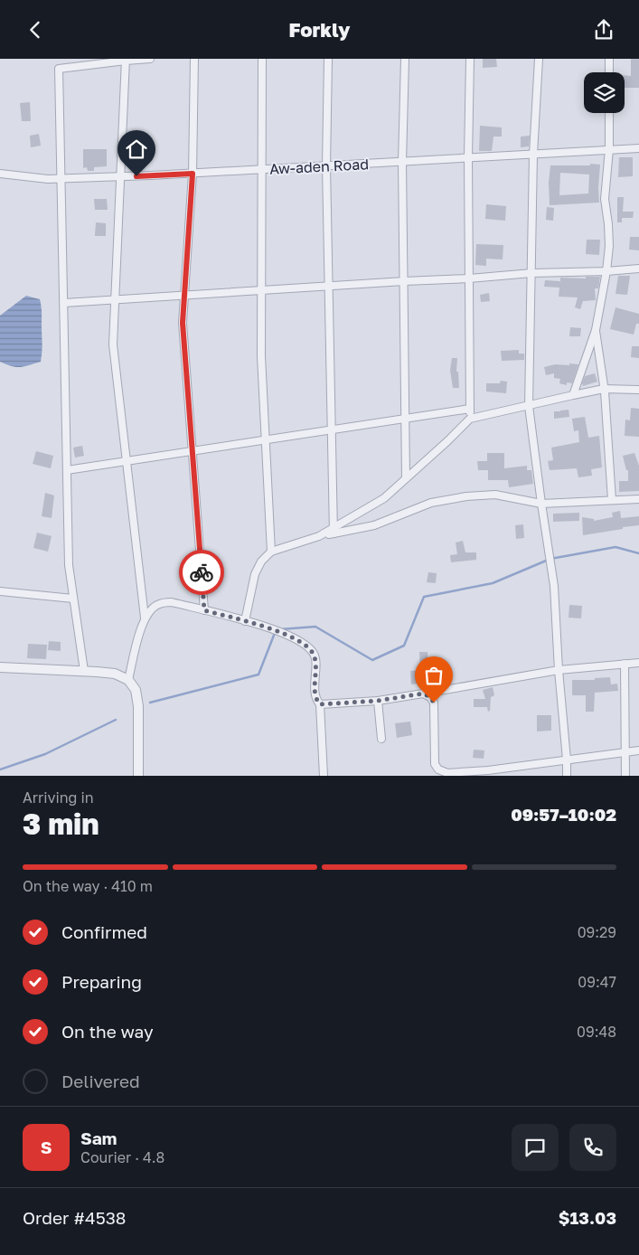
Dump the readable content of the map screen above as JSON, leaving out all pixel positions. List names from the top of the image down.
{
  "streets": {
    "street": ["Aw-aden Road"]
  },
  "page": {
    "header": "Forkly",
    "heading": ["3 min", "Arriving in", "09:57–10:02"],
    "panel": [
      "Sam",
      "Courier · 4.8",
      "Order #4538",
      "$13.03"
    ],
    "bar": "On the way · 410 m",
    "list": [
      ["Confirmed", "09:29"],
      ["Preparing", "09:47"],
      ["On the way", "09:48"],
      "Delivered"
    ],
    "round": "S"
  }
}
